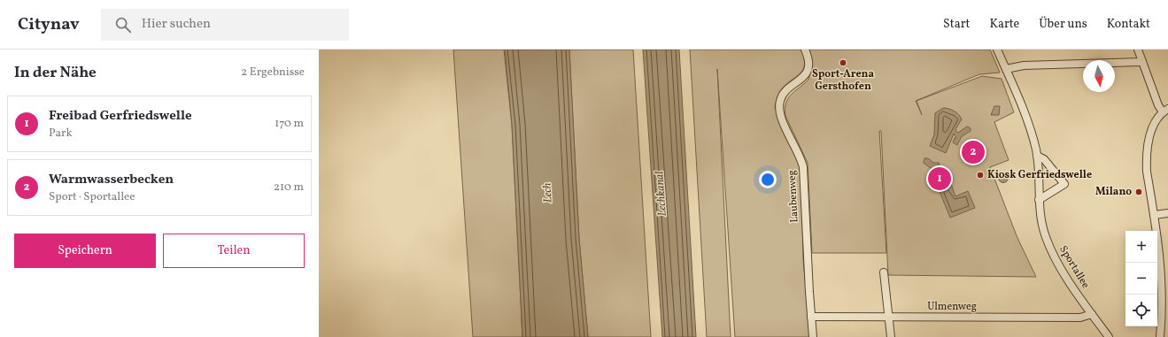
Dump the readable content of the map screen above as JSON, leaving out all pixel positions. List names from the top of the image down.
{
  "streets": {
    "street": ["Laubenweg", "Sportallee", "Ulmenweg"]
  },
  "crossings": [
    ["Laubenweg", "Ulmenweg"],
    ["Sportallee", "Ulmenweg"]
  ],
  "water": ["Lech", "Lechkanal"],
  "places": ["Sport-Arena Gersthofen", "Kiosk Gerfriedswelle", "Milano"],
  "north": "bottom",
  "page": {
    "header": "Citynav",
    "search": "Hier suchen",
    "nav": [
      "Start",
      "Karte",
      "Über uns",
      "Kontakt"
    ],
    "heading": ["In der Nähe", "2 Ergebnisse"],
    "list": [
      {
        "mark": "1",
        "name": "Freibad Gerfriedswelle",
        "note": "Park",
        "value": "170 m"
      },
      {
        "mark": "2",
        "name": "Warmwasserbecken",
        "note": "Sport · Sportallee",
        "value": "210 m"
      }
    ],
    "pins": ["2", "1"],
    "buttons": ["Speichern", "Teilen"],
    "map_buttons": ["+", "−"]
  }
}
